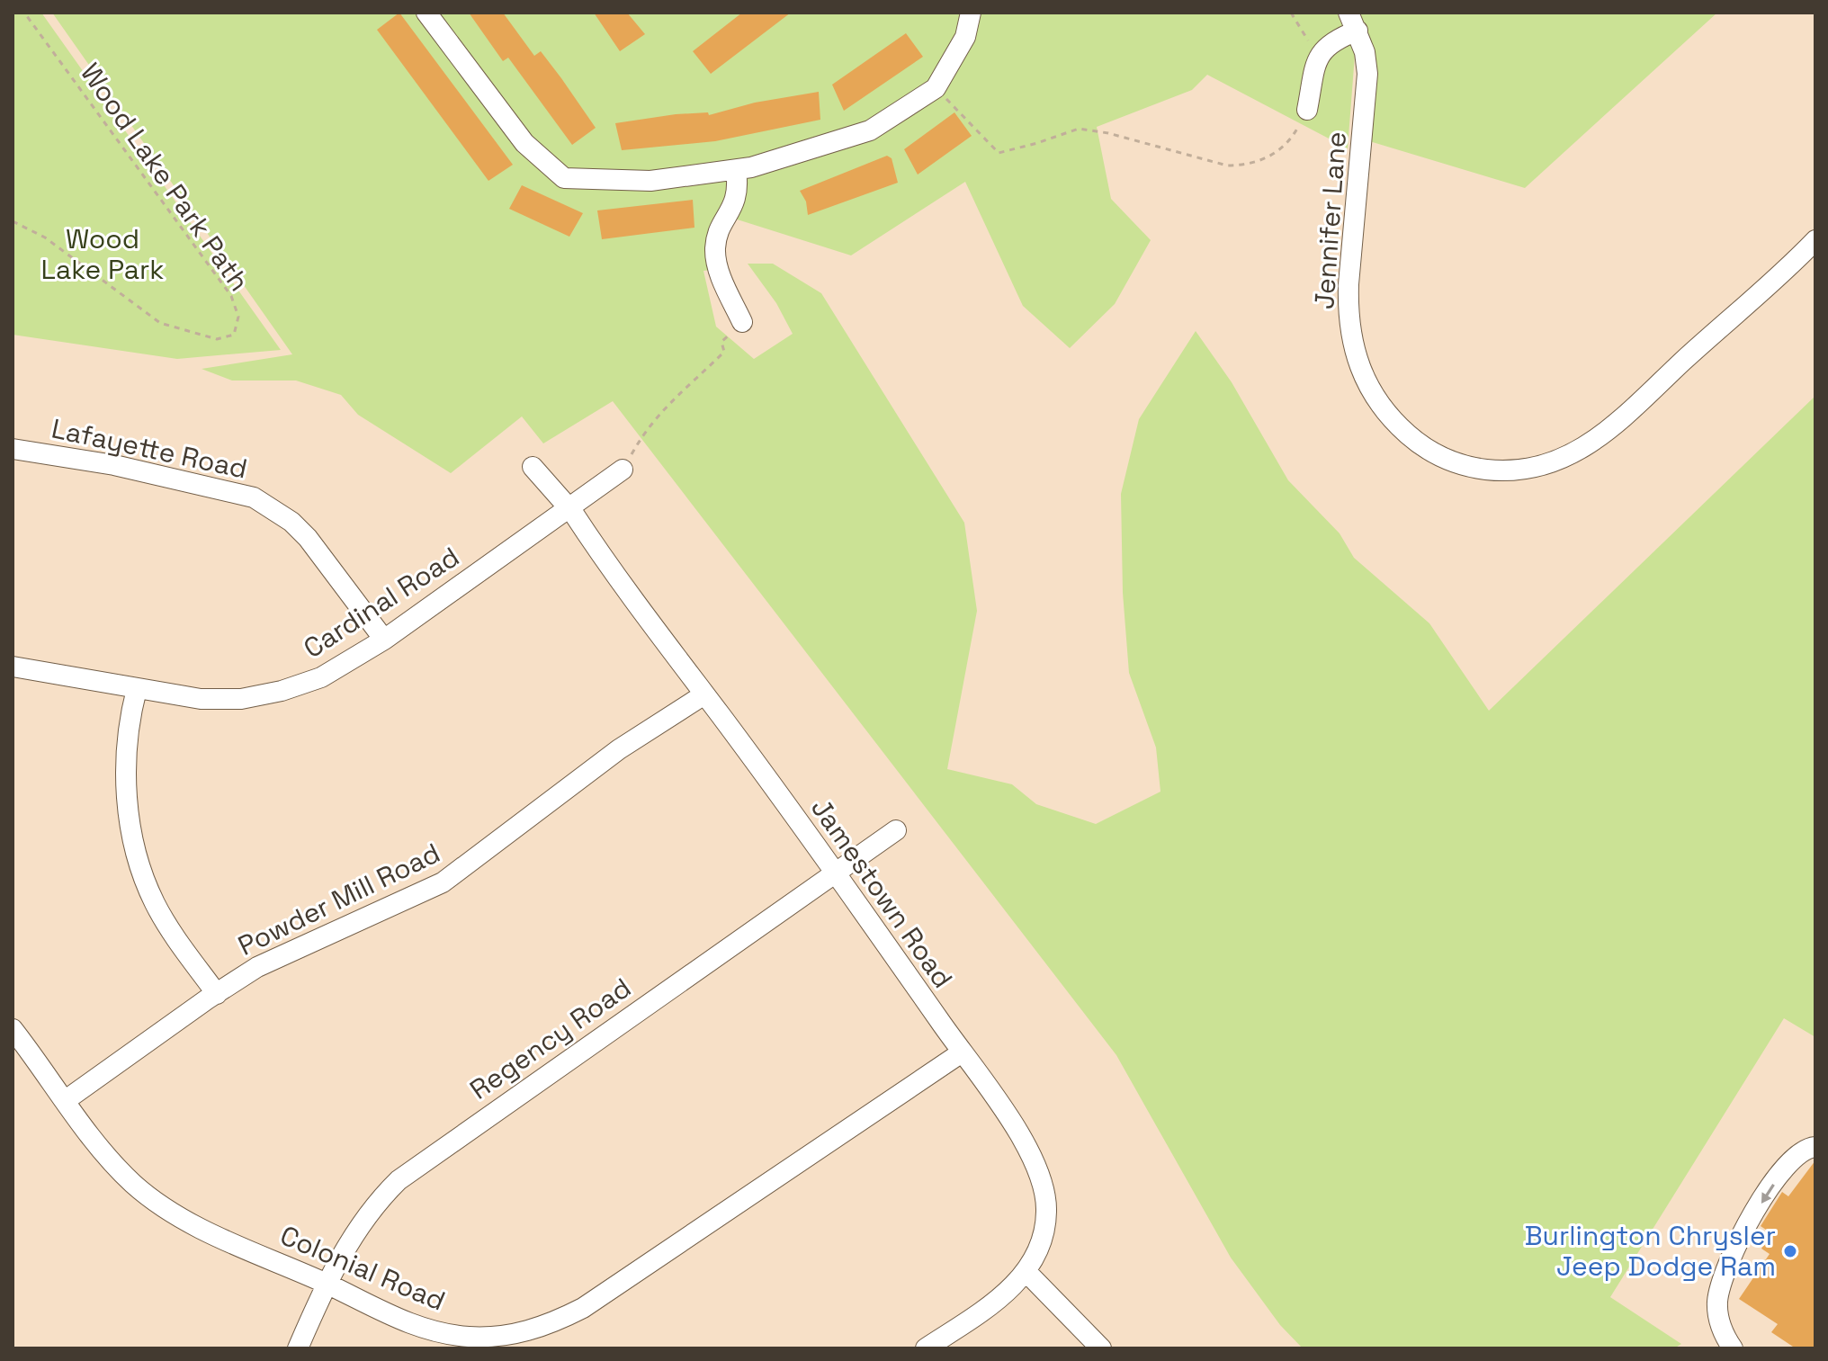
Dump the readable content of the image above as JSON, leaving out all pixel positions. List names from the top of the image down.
{
  "streets": {
    "street": [
      "Jennifer Lane",
      "Lafayette Road",
      "Cardinal Road",
      "Jamestown Road",
      "Powder Mill Road",
      "Regency Road",
      "Colonial Road"
    ],
    "path": ["Wood Lake Park Path"]
  },
  "crossings": [
    ["Lafayette Road", "Cardinal Road"],
    ["Cardinal Road", "Jamestown Road"],
    ["Jamestown Road", "Powder Mill Road"],
    ["Jamestown Road", "Regency Road"],
    ["Jamestown Road", "Colonial Road"],
    ["Powder Mill Road", "Colonial Road"],
    ["Regency Road", "Colonial Road"]
  ],
  "parks": ["Wood Lake Park"],
  "places": ["Burlington Chrysler Jeep Dodge Ram"]
}
